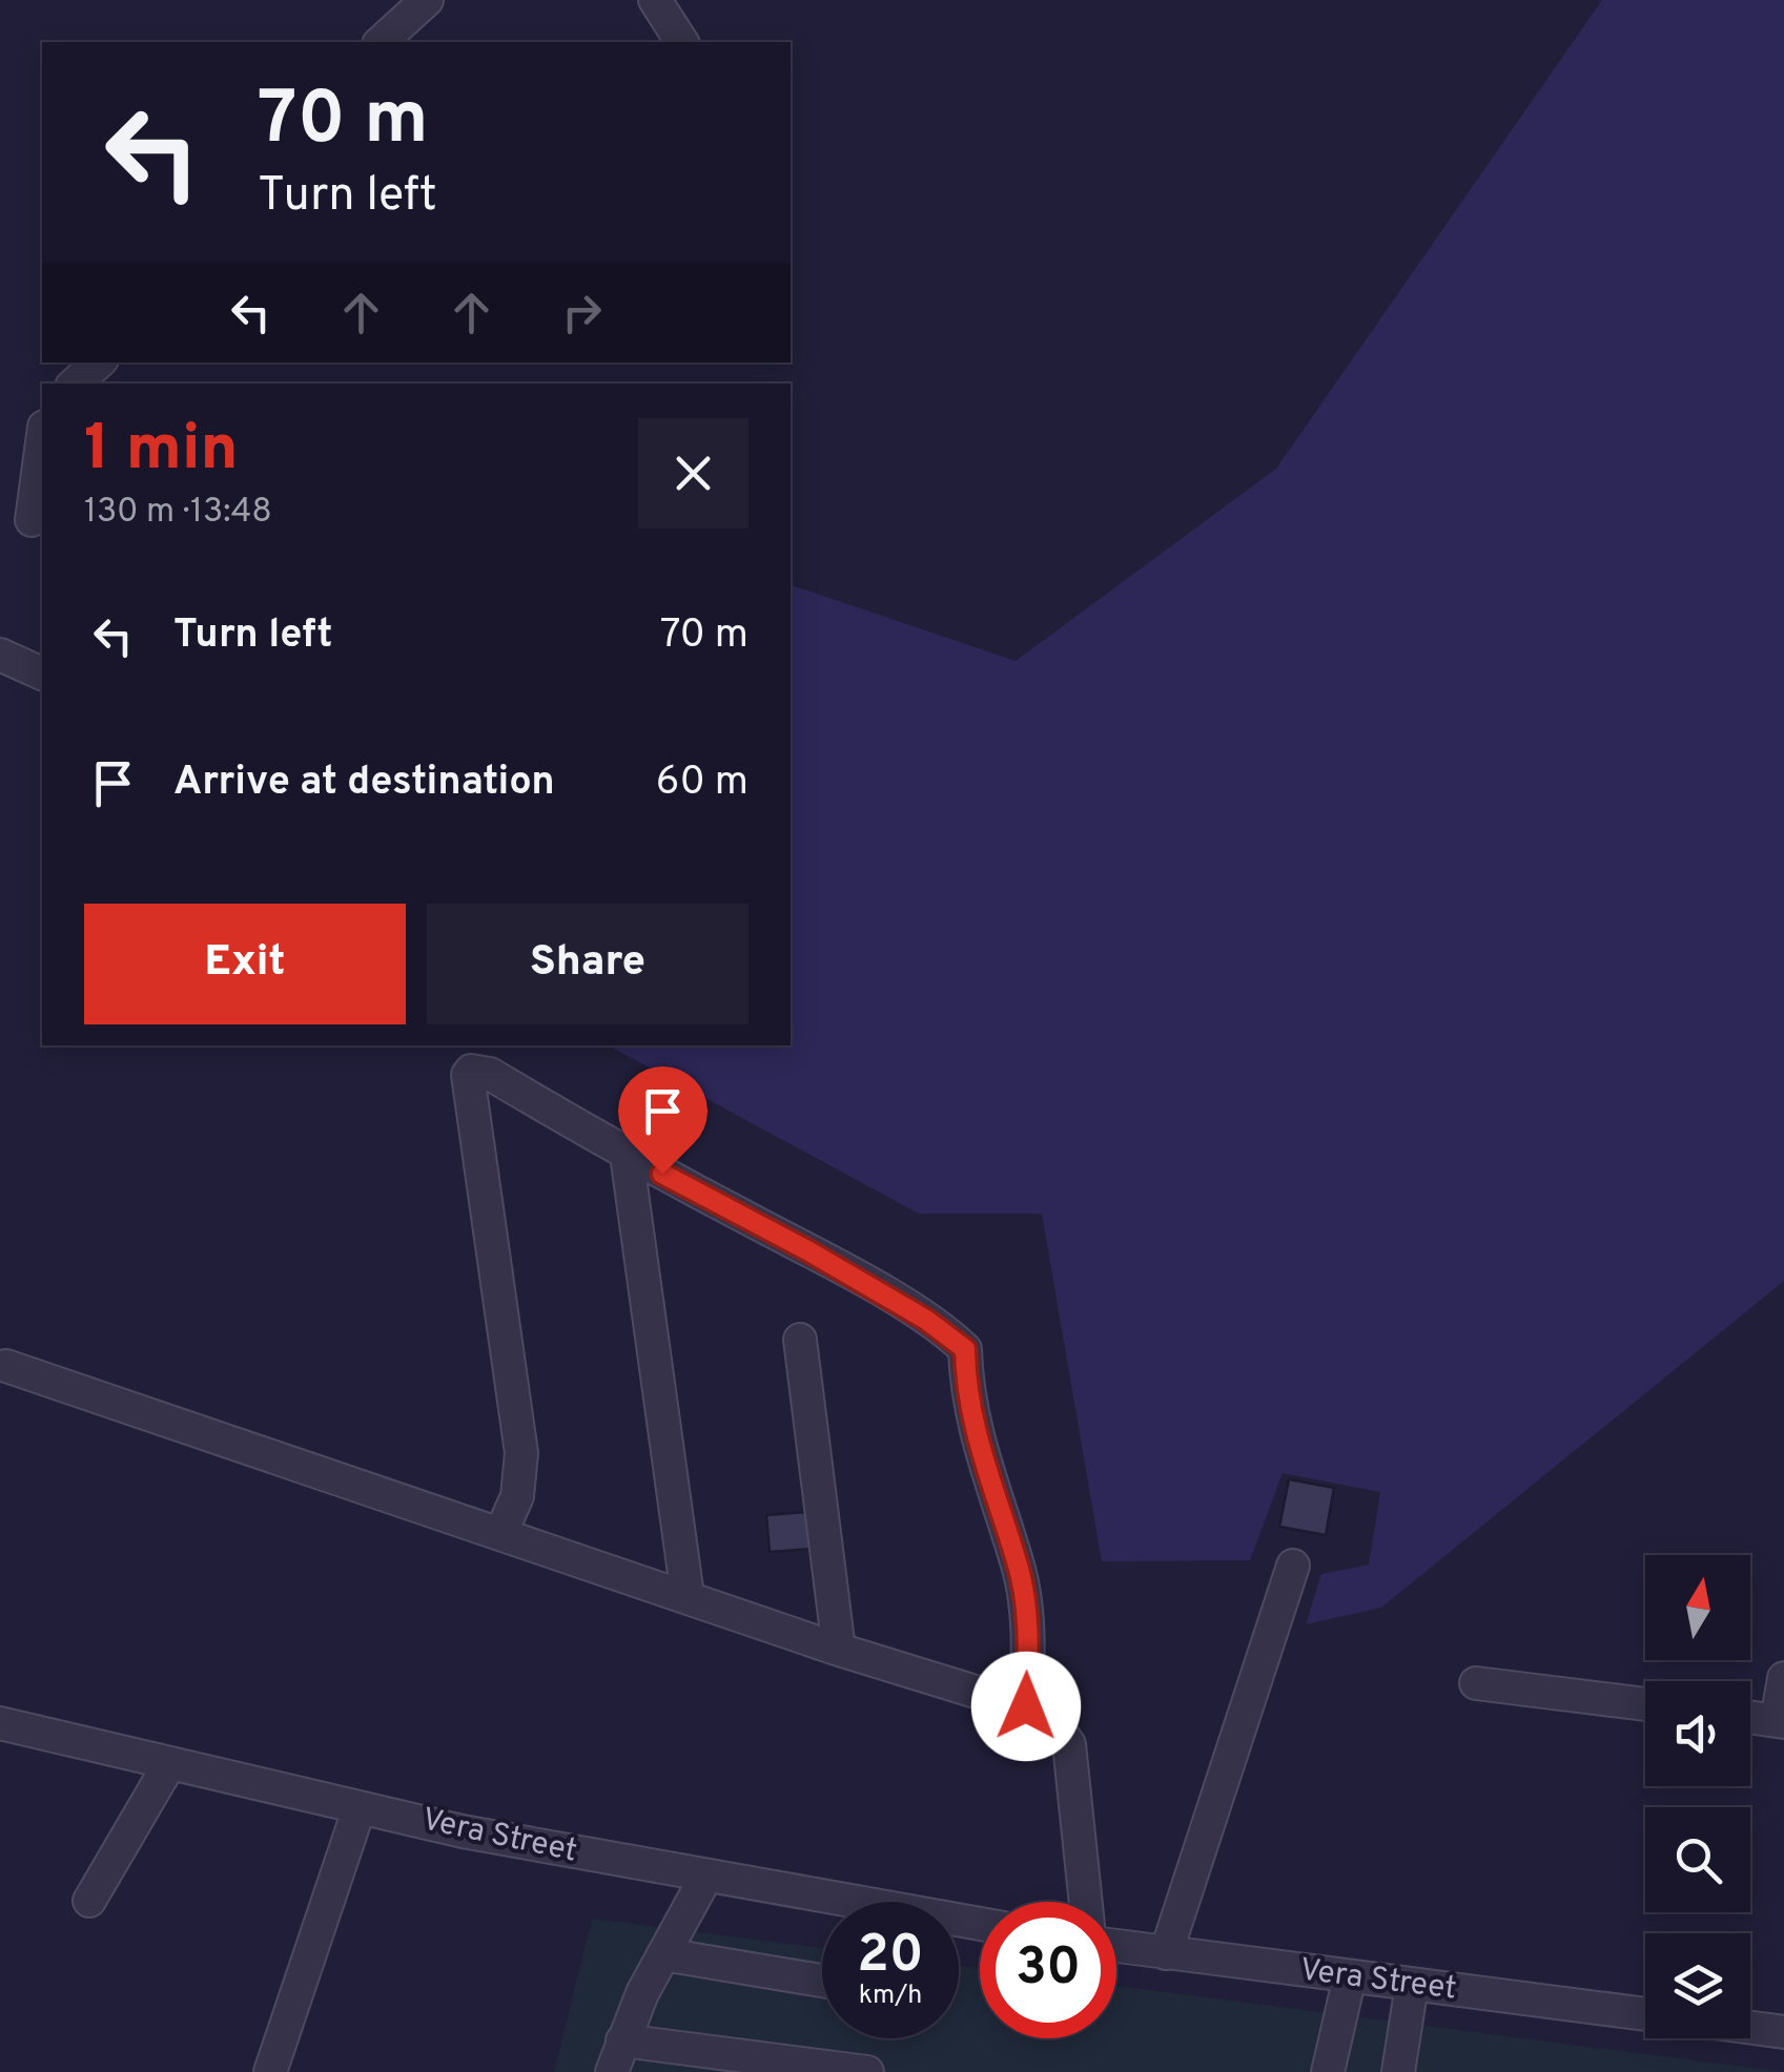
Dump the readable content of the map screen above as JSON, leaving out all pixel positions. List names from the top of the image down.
{
  "streets": {
    "street": ["Vera Street"]
  },
  "north": "top",
  "page": {
    "turn": ["70 m", "Turn left"],
    "heading": ["1 min", "130 m · 13:48"],
    "list": [
      {
        "name": "Turn left",
        "value": "70 m"
      },
      {
        "name": "Arrive at destination",
        "value": "60 m"
      }
    ],
    "buttons": ["Exit", "Share"],
    "speed": "20 km/h",
    "limit": "30"
  }
}
